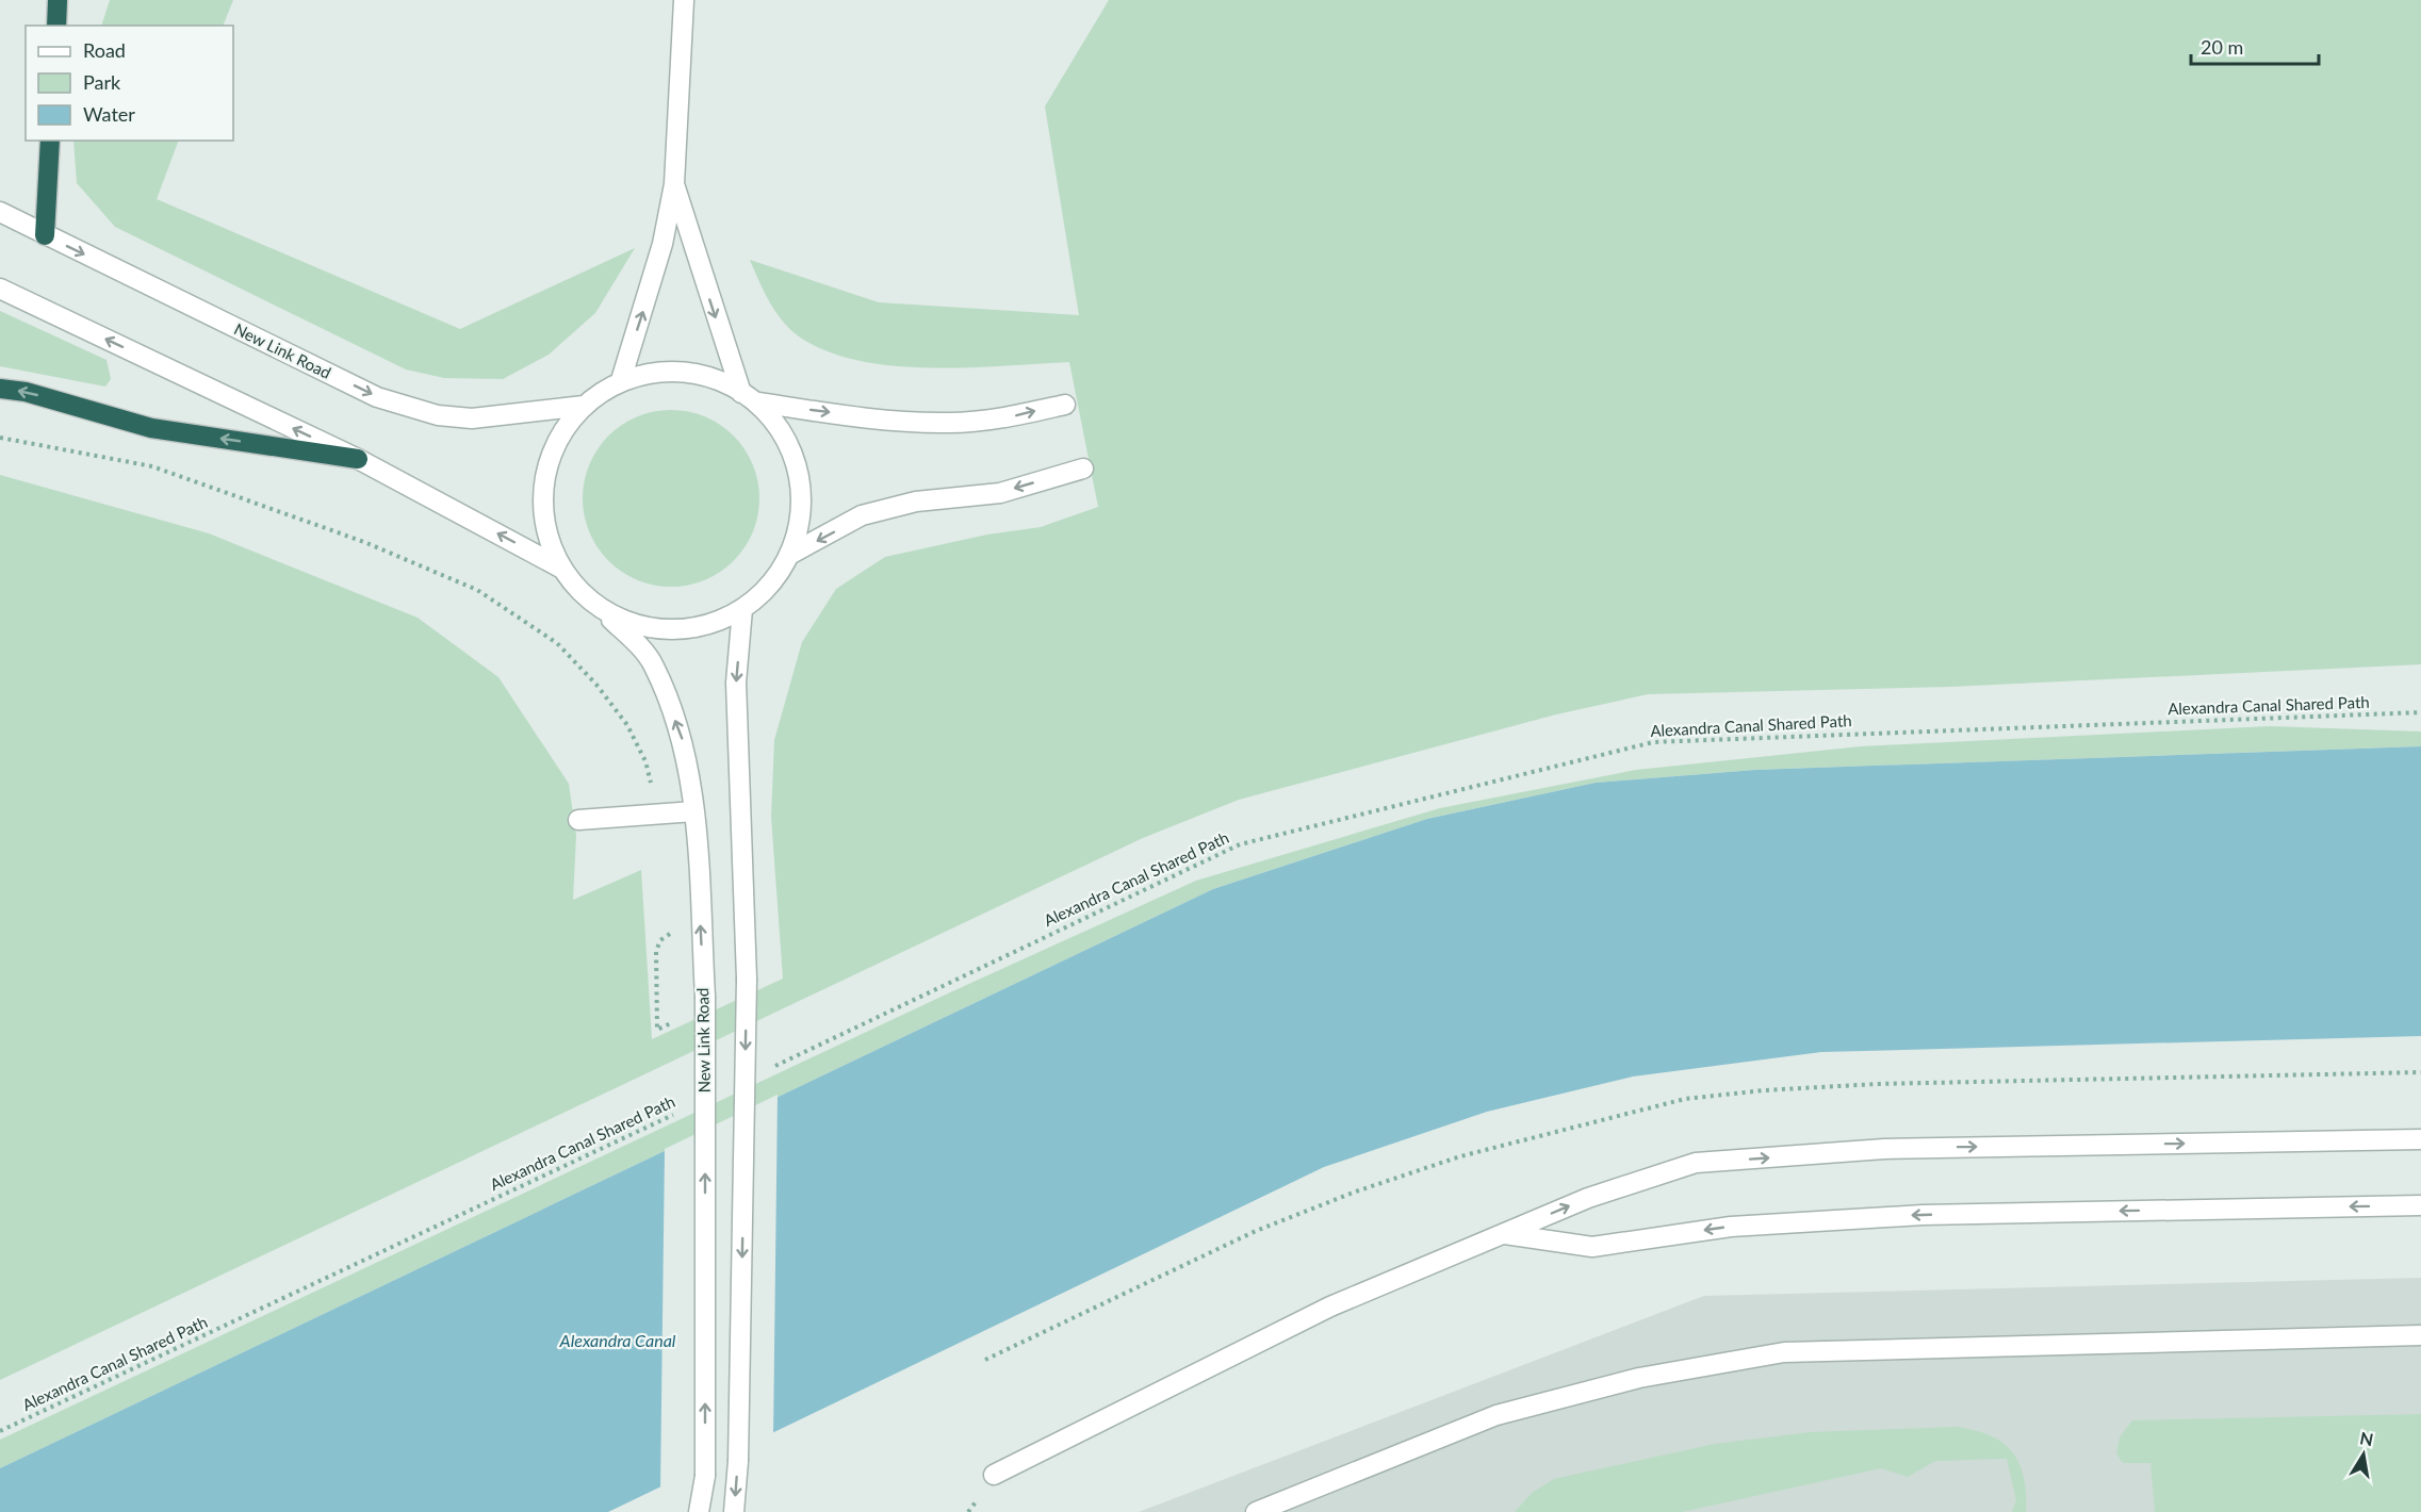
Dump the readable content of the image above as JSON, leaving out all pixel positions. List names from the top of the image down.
{
  "streets": {
    "street": ["New Link Road"],
    "path": ["Alexandra Canal Shared Path"]
  },
  "water": ["Alexandra Canal"],
  "legend": ["Road", "Park", "Water"],
  "scale_bar": "20 m",
  "north": "top"
}
